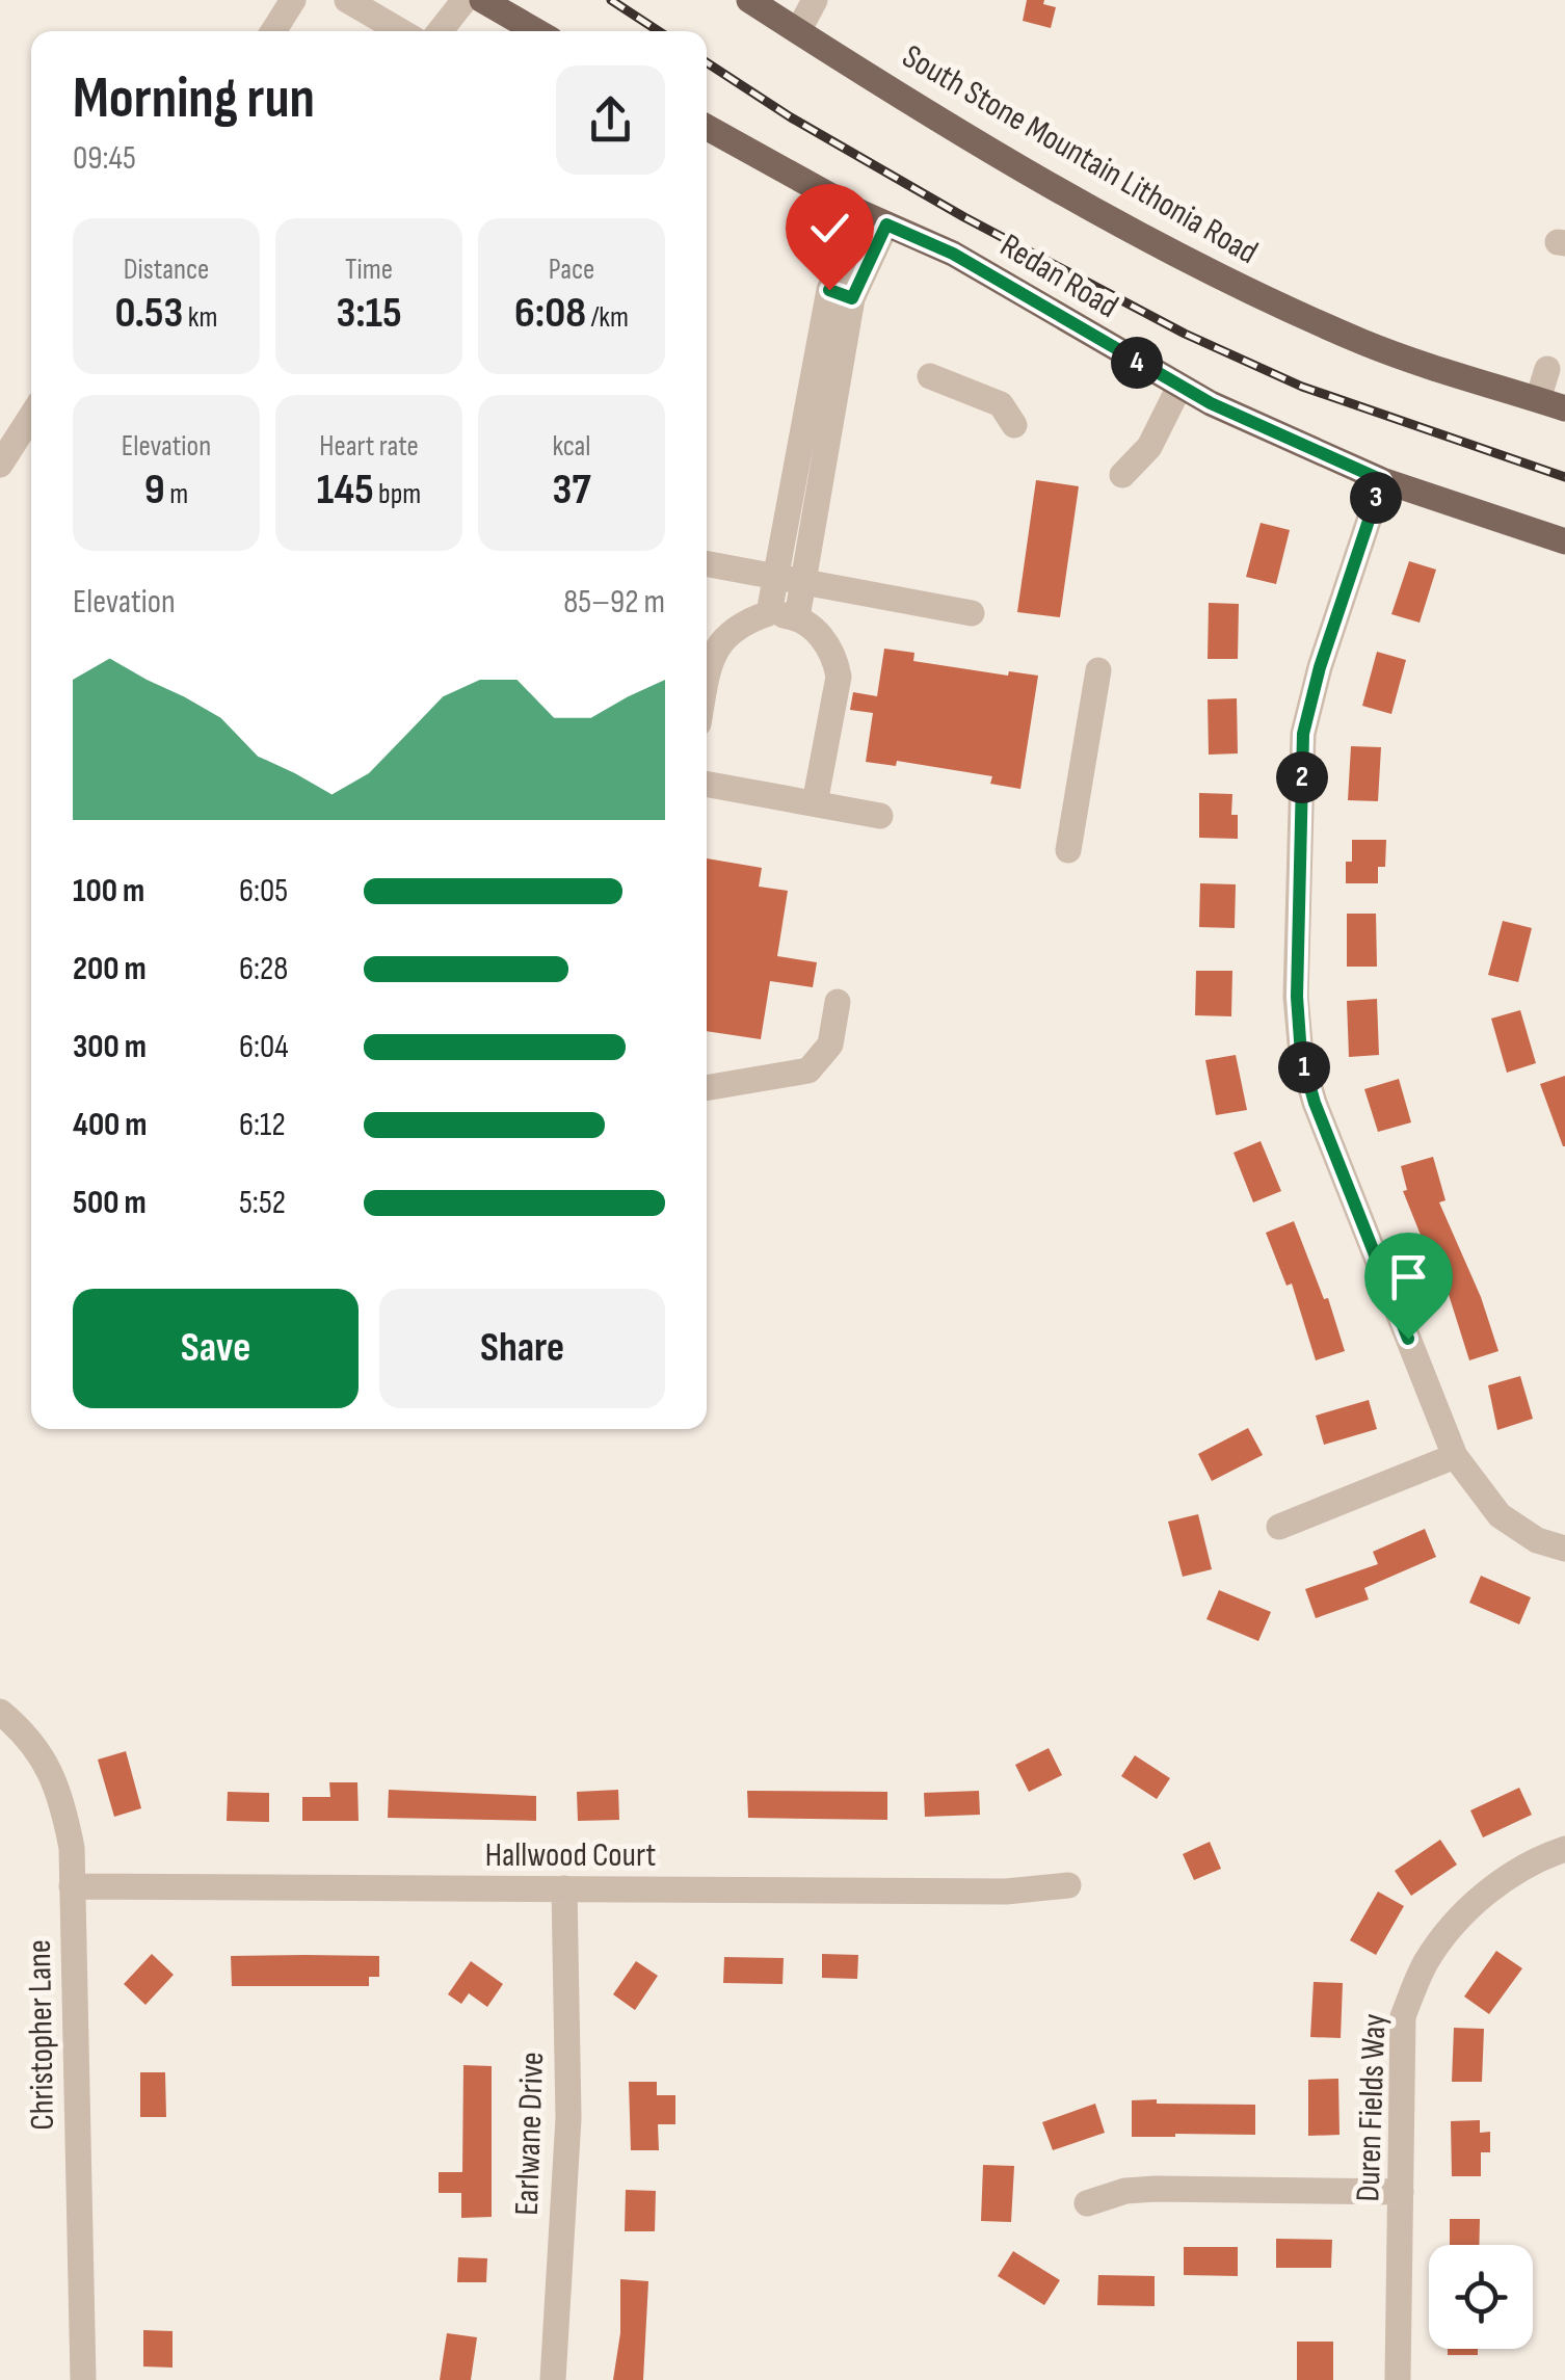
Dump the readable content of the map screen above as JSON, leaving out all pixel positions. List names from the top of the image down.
{
  "streets": {
    "main road": ["South Stone Mountain Lithonia Road", "Redan Road"],
    "street": [
      "Hallwood Court",
      "Christopher Lane",
      "Duren Fields Way",
      "Earlwane Drive"
    ]
  },
  "crossings": [
    ["Hallwood Court", "Christopher Lane"],
    ["Hallwood Court", "Earlwane Drive"]
  ],
  "page": {
    "heading": ["Morning run", "09:45"],
    "stats": [
      ["Distance", "0.53 km"],
      ["Time", "3:15"],
      ["Pace", "6:08 /km"],
      ["Elevation", "9 m"],
      ["Heart rate", "145 bpm"],
      ["kcal", "37"]
    ],
    "pins": [
      "4",
      "3",
      "2",
      "1"
    ],
    "chart": ["Elevation", "85–92 m"],
    "list": [
      {
        "name": "100 m",
        "note": "6:05"
      },
      {
        "name": "200 m",
        "note": "6:28"
      },
      {
        "name": "300 m",
        "note": "6:04"
      },
      {
        "name": "400 m",
        "note": "6:12"
      },
      {
        "name": "500 m",
        "note": "5:52"
      }
    ],
    "buttons": ["Save", "Share"]
  }
}
